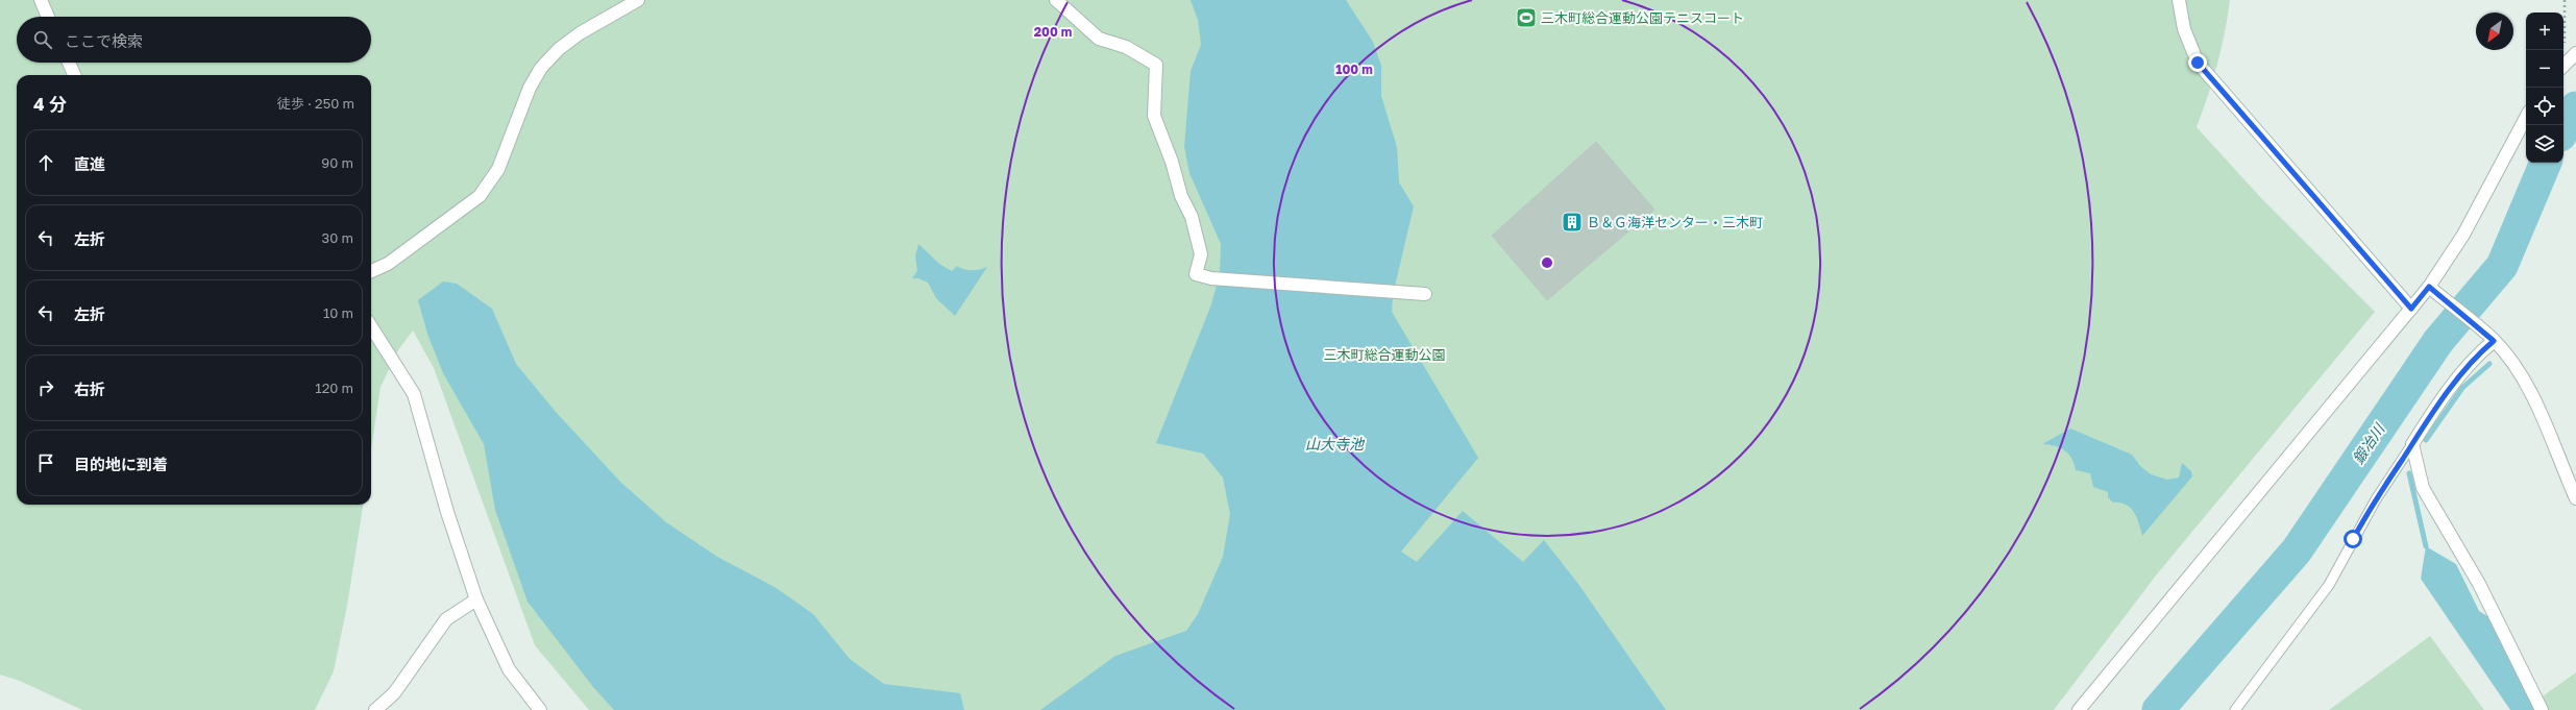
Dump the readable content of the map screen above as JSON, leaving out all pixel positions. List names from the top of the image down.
{
  "water": ["山大寺池", "鍛冶川"],
  "parks": ["三木町総合運動公園"],
  "places": {
    "sports": ["三木町総合運動公園テニスコート"],
    "building": ["Ｂ＆Ｇ海洋センター・三木町"]
  },
  "north": "bottom left",
  "page": {
    "map_buttons": ["+", "−"],
    "search": "ここで検索",
    "heading": ["4 分", "徒歩 · 250 m"],
    "list": [
      ["直進", "90 m"],
      ["左折", "30 m"],
      ["左折", "10 m"],
      ["右折", "120 m"],
      "目的地に到着"
    ]
  },
  "rings": ["200 m", "100 m"]
}
